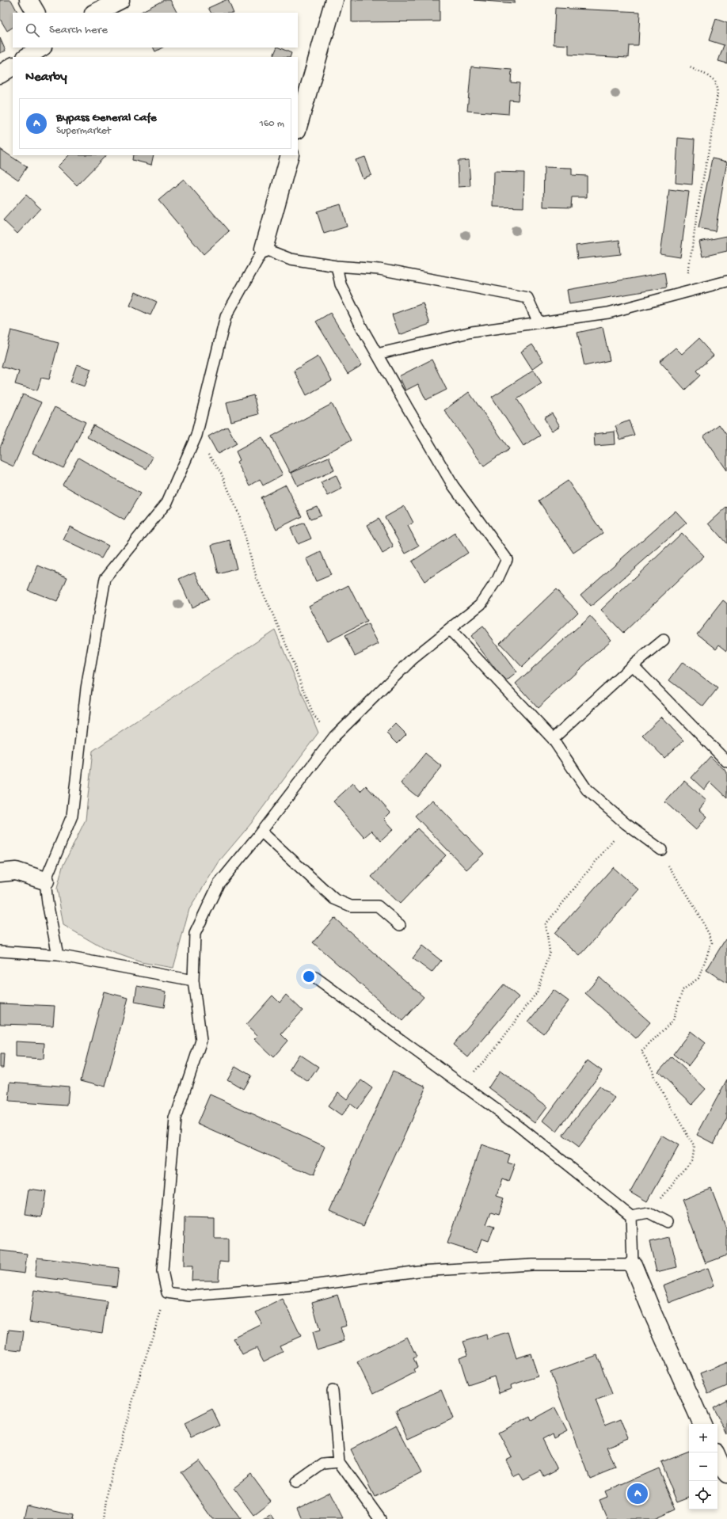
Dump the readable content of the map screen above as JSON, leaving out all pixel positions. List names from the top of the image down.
{
  "page": {
    "search": "Search here",
    "heading": "Nearby",
    "list": [
      {
        "mark": "A",
        "name": "Bypass General Cafe",
        "note": "Supermarket",
        "value": "160 m"
      }
    ],
    "map_buttons": ["+", "−"],
    "pins": "A"
  }
}
